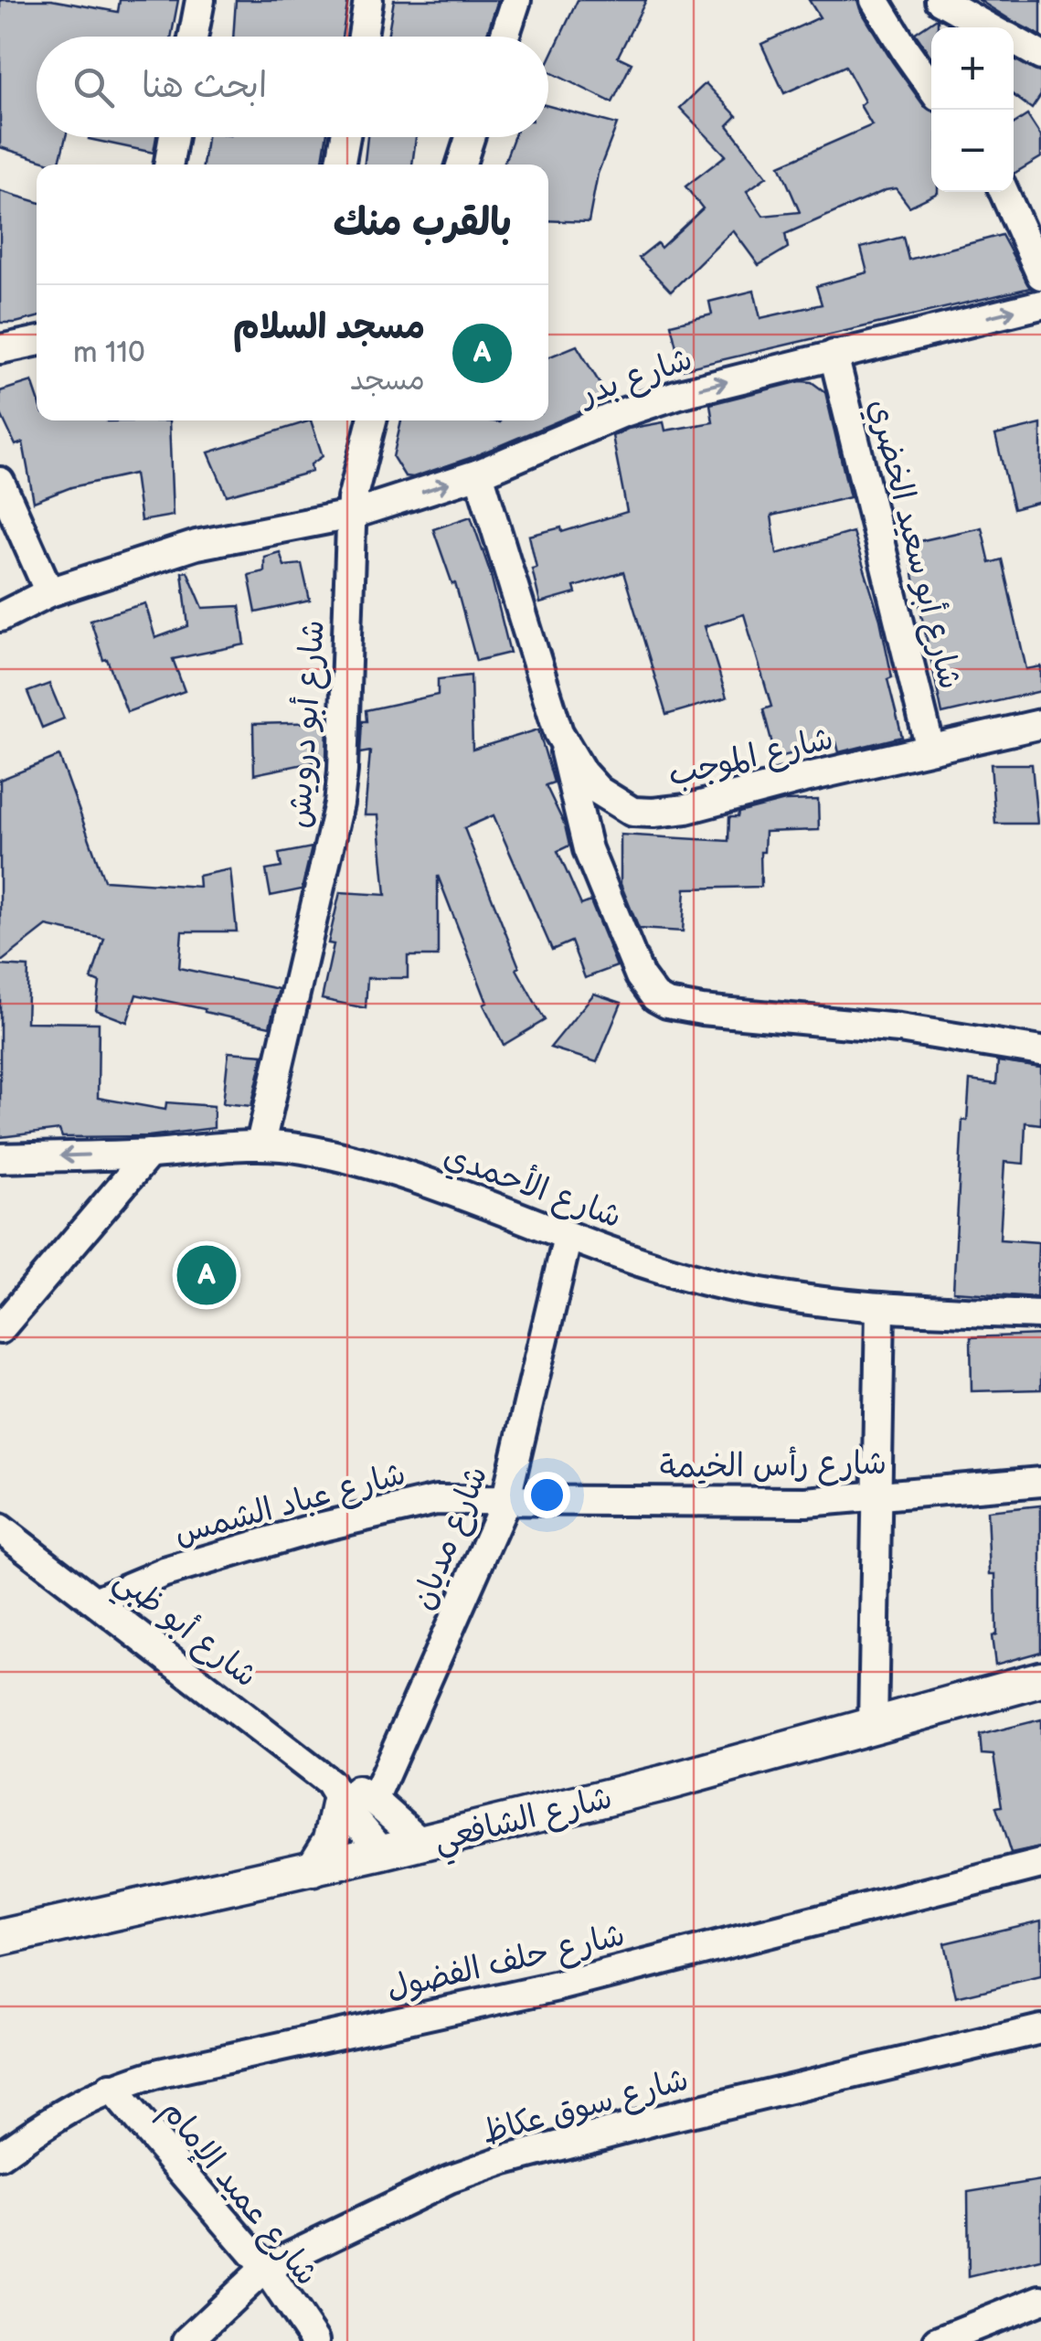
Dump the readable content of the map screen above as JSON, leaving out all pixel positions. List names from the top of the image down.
{
  "streets": {
    "street": [
      "شارع بدر",
      "شارع أبو سعيد الخضري",
      "شارع أبو درويش",
      "شارع الموجب",
      "شارع الأحمدي",
      "شارع رأس الخيمة",
      "شارع عباد الشمس",
      "شارع مديان",
      "شارع أبو ظبي",
      "شارع الشافعي",
      "شارع حلف الفضول",
      "شارع سوق عكاظ",
      "شارع عميد الإمام"
    ]
  },
  "crossings": [
    ["شارع بدر", "شارع أبو سعيد الخضري"],
    ["شارع بدر", "شارع أبو درويش"],
    ["شارع بدر", "شارع الموجب"],
    ["شارع أبو سعيد الخضري", "شارع الموجب"],
    ["شارع أبو درويش", "شارع الأحمدي"],
    ["شارع الأحمدي", "شارع مديان"],
    ["شارع رأس الخيمة", "شارع عباد الشمس"],
    ["شارع رأس الخيمة", "شارع مديان"],
    ["شارع عباد الشمس", "شارع مديان"],
    ["شارع عباد الشمس", "شارع أبو ظبي"],
    ["شارع مديان", "شارع أبو ظبي"],
    ["شارع أبو ظبي", "شارع الشافعي"],
    ["شارع حلف الفضول", "شارع عميد الإمام"],
    ["شارع سوق عكاظ", "شارع عميد الإمام"]
  ],
  "one_way": ["شارع بدر"],
  "page": {
    "map_buttons": ["+", "−"],
    "search": "ابحث هنا",
    "heading": "بالقرب منك",
    "list": [
      {
        "mark": "A",
        "name": "مسجد السلام",
        "note": "مسجد",
        "value": "110 m"
      }
    ],
    "pins": "A"
  }
}
